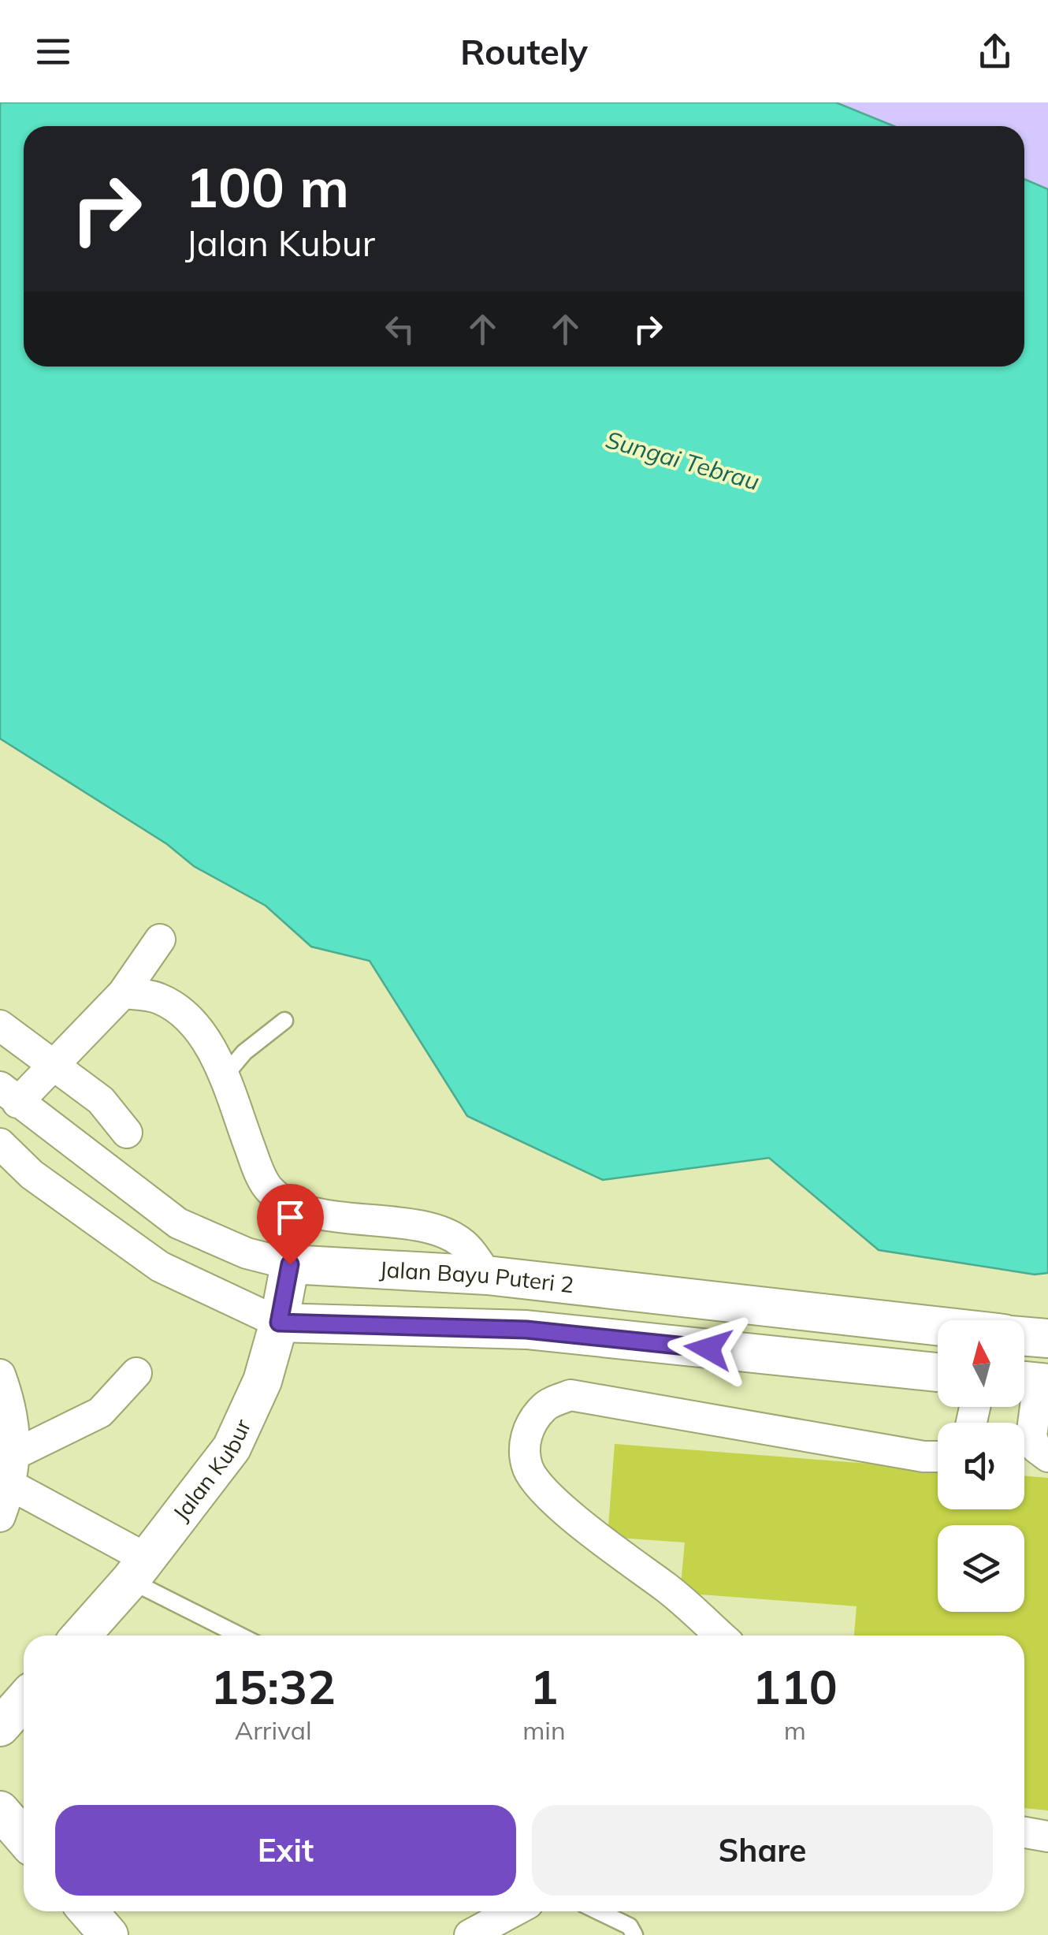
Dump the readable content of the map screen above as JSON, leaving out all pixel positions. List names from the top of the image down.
{
  "streets": {
    "street": ["Jalan Bayu Puteri 2", "Jalan Kubur"]
  },
  "crossings": [
    ["Jalan Bayu Puteri 2", "Jalan Kubur"]
  ],
  "water": ["Sungai Tebrau"],
  "north": "top",
  "page": {
    "header": "Routely",
    "turn": ["100 m", "Jalan Kubur"],
    "eta": [
      "15:32",
      "Arrival",
      "1",
      "min",
      "110",
      "m"
    ],
    "buttons": ["Exit", "Share"]
  }
}
